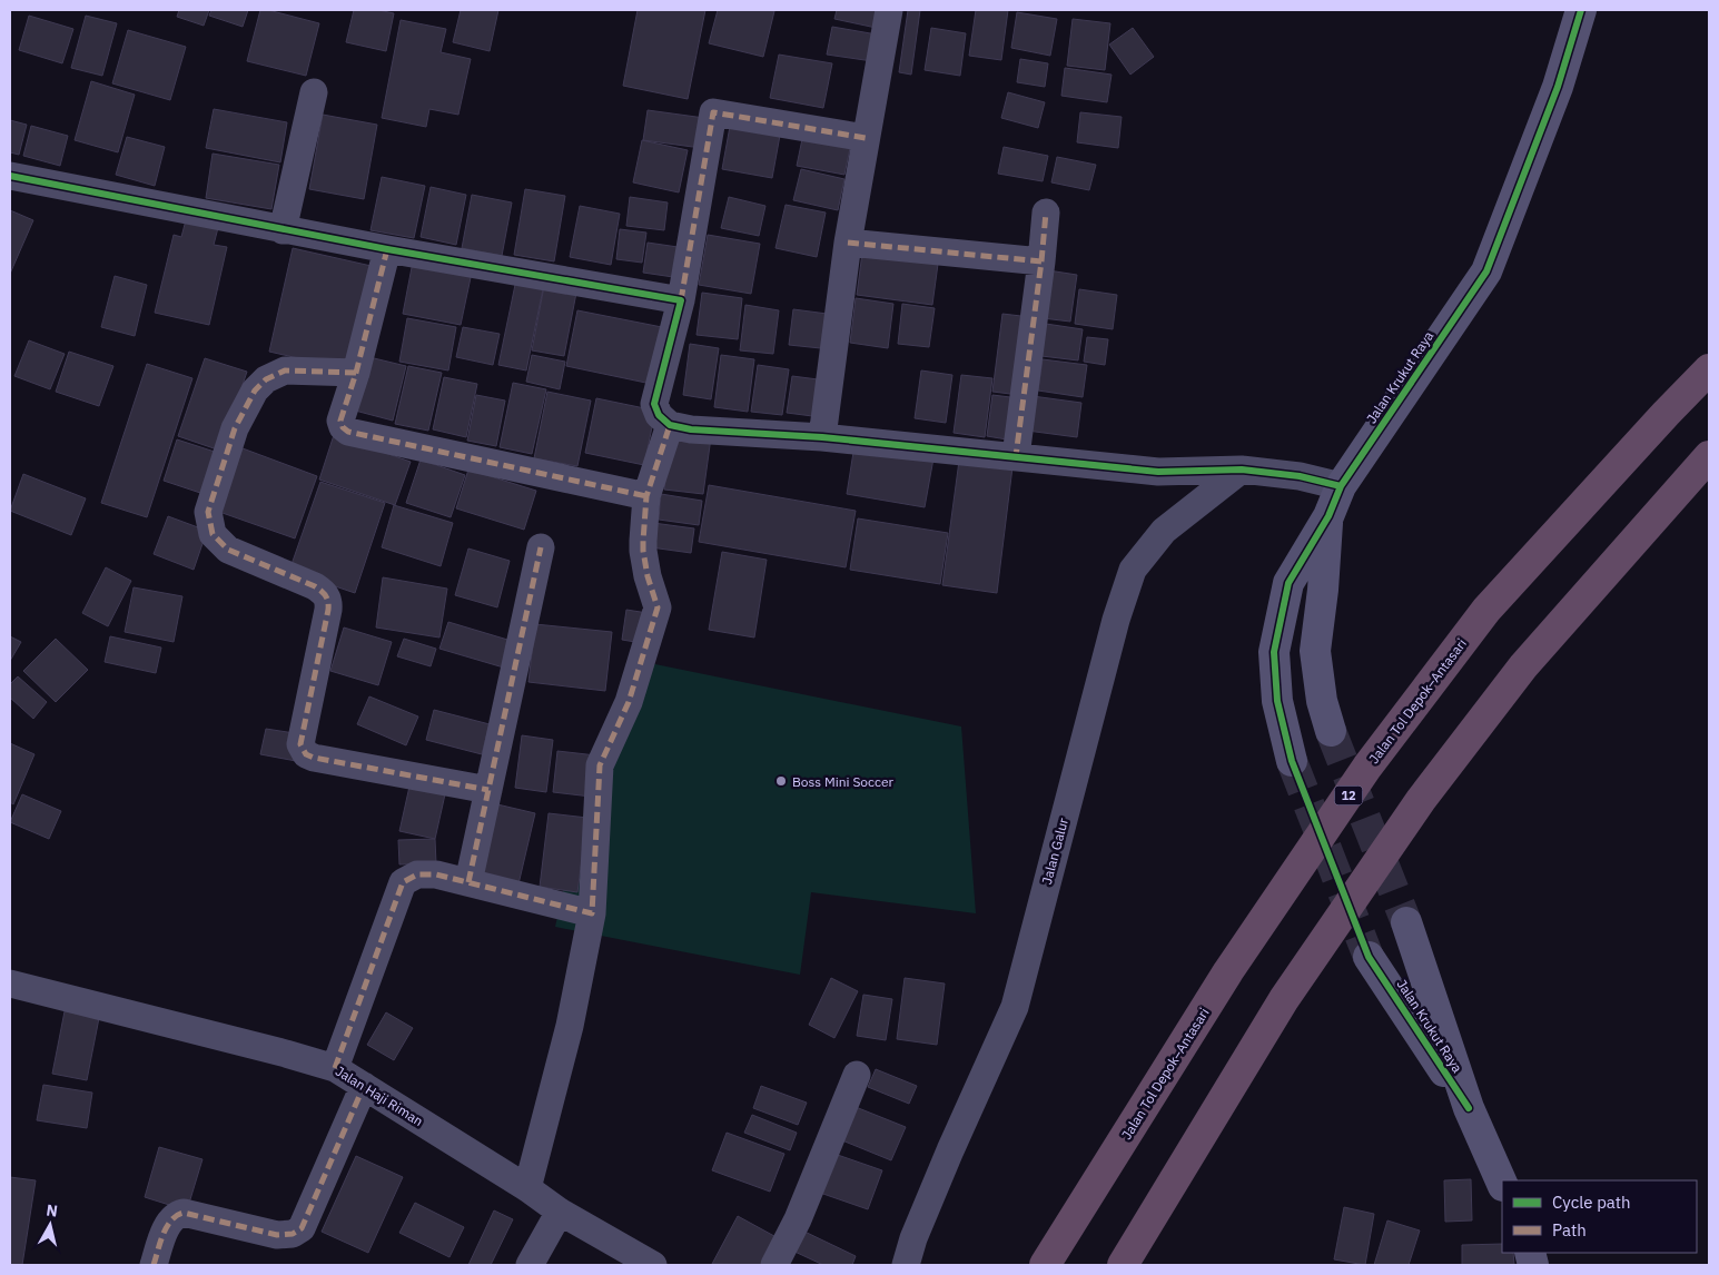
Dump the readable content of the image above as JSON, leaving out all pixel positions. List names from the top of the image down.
{
  "streets": {
    "highway": ["Jalan Tol Depok–Antasari", "12"],
    "street": ["Jalan Krukut Raya", "Jalan Galur", "Jalan Haji Riman"]
  },
  "places": ["Boss Mini Soccer"],
  "legend": ["Cycle path", "Path"],
  "north": "top"
}
